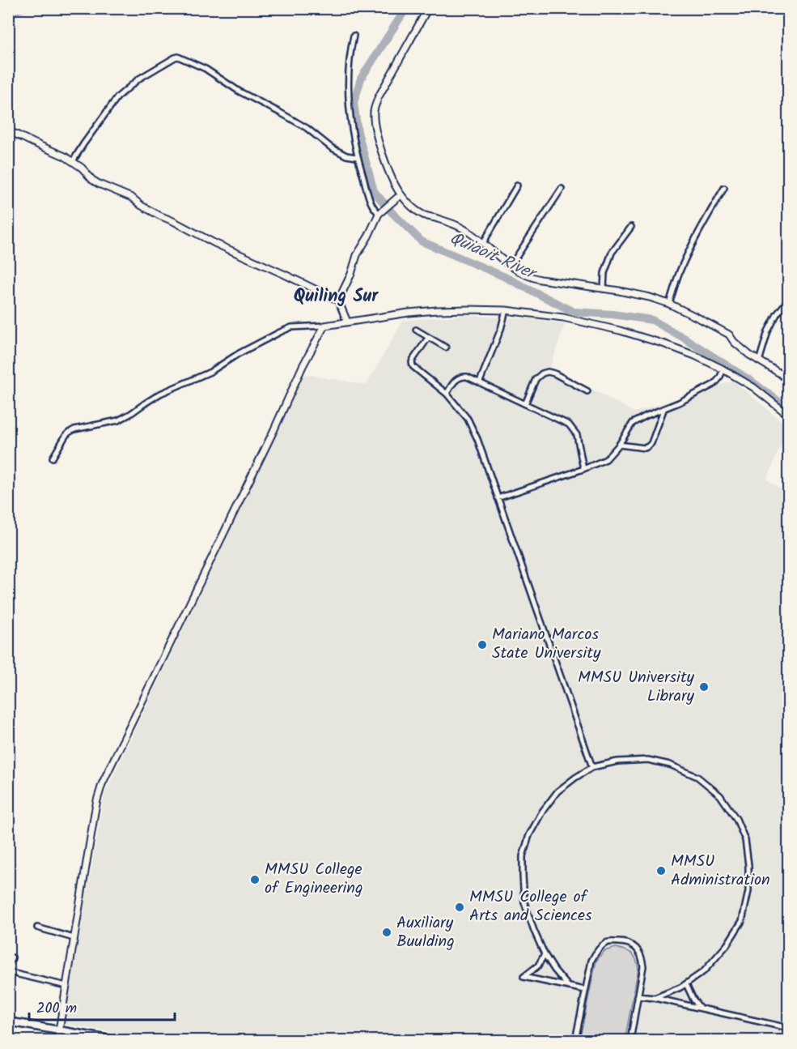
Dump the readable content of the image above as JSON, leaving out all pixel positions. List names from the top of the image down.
{
  "districts": ["Quiling Sur"],
  "water": ["Quiaoit River"],
  "places": [
    "Mariano Marcos State University",
    "MMSU University Library",
    "MMSU Administration",
    "MMSU College of Engineering",
    "MMSU College of Arts and Sciences",
    "Auxiliary Buulding"
  ],
  "scale_bar": "200 m"
}
